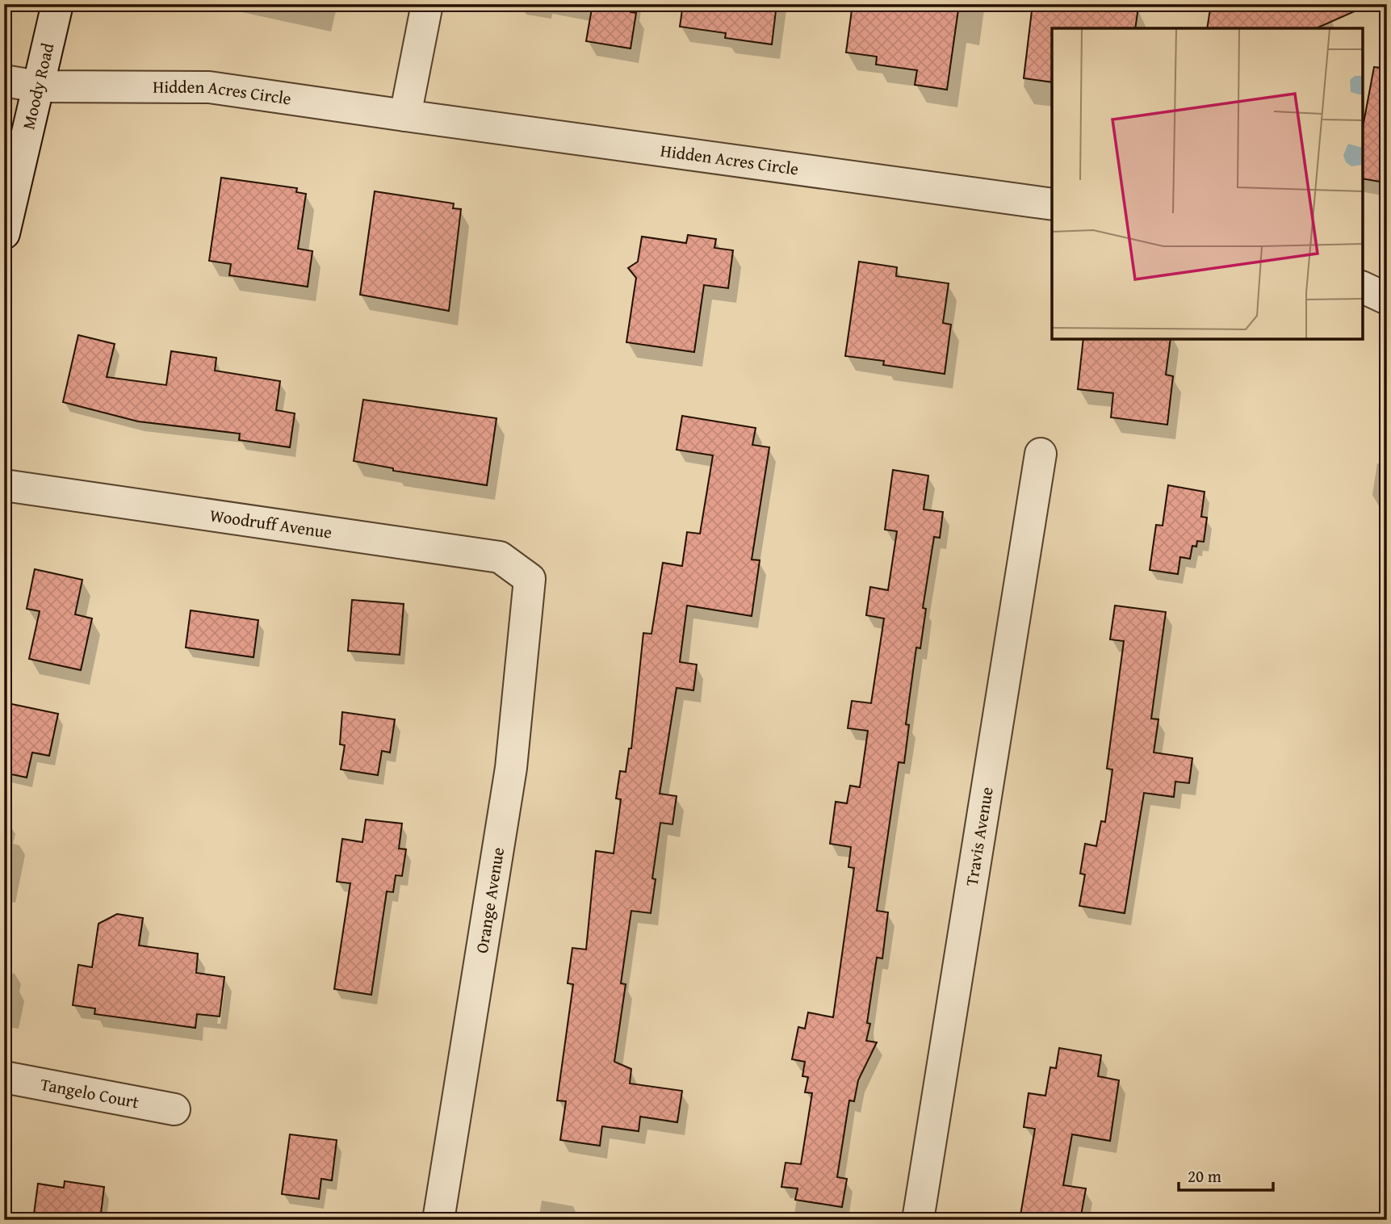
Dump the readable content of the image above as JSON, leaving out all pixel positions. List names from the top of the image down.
{
  "streets": {
    "street": [
      "Moody Road",
      "Hidden Acres Circle",
      "Woodruff Avenue",
      "Travis Avenue",
      "Orange Avenue",
      "Tangelo Court"
    ]
  },
  "crossings": [
    ["Moody Road", "Hidden Acres Circle"],
    ["Woodruff Avenue", "Orange Avenue"]
  ],
  "scale_bar": "20 m"
}
